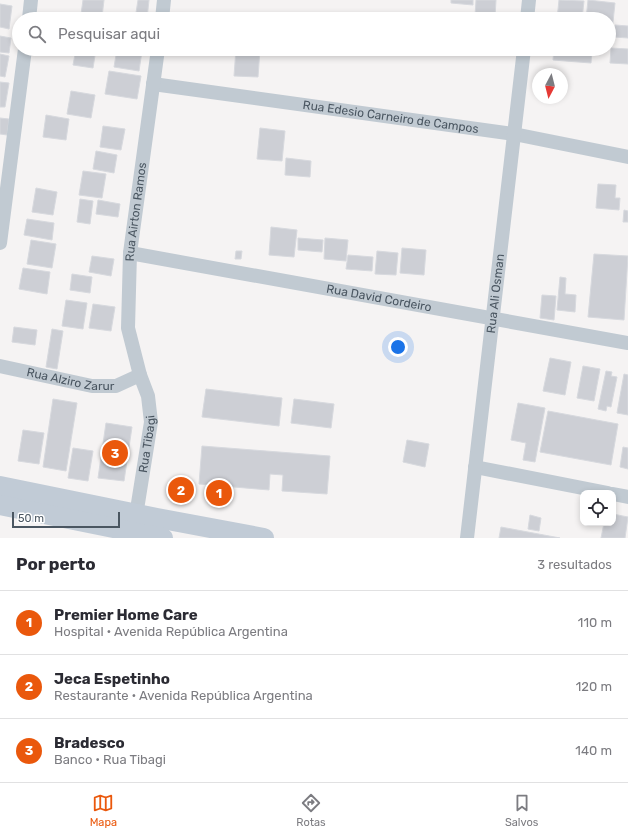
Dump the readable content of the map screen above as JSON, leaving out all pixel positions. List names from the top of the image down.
{
  "streets": {
    "street": [
      "Rua Edesio Carneiro de Campos",
      "Rua Airton Ramos",
      "Rua Ali Osman",
      "Rua David Cordeiro",
      "Rua Alziro Zarur",
      "Rua Tibagi"
    ]
  },
  "crossings": [
    ["Rua Edesio Carneiro de Campos", "Rua Airton Ramos"],
    ["Rua Edesio Carneiro de Campos", "Rua Ali Osman"],
    ["Rua Airton Ramos", "Rua David Cordeiro"],
    ["Rua Airton Ramos", "Rua Alziro Zarur"],
    ["Rua Airton Ramos", "Rua Tibagi"],
    ["Rua Ali Osman", "Rua David Cordeiro"],
    ["Rua Alziro Zarur", "Rua Tibagi"]
  ],
  "scale_bar": "50 m",
  "north": "bottom",
  "page": {
    "search": "Pesquisar aqui",
    "pins": ["3", "2", "1"],
    "scale": "50 m",
    "heading": ["Por perto", "3 resultados"],
    "list": [
      {
        "mark": "1",
        "name": "Premier Home Care",
        "note": "Hospital · Avenida República Argentina",
        "value": "110 m"
      },
      {
        "mark": "2",
        "name": "Jeca Espetinho",
        "note": "Restaurante · Avenida República Argentina",
        "value": "120 m"
      },
      {
        "mark": "3",
        "name": "Bradesco",
        "note": "Banco · Rua Tibagi",
        "value": "140 m"
      }
    ],
    "nav": ["Mapa", "Rotas", "Salvos"]
  }
}
